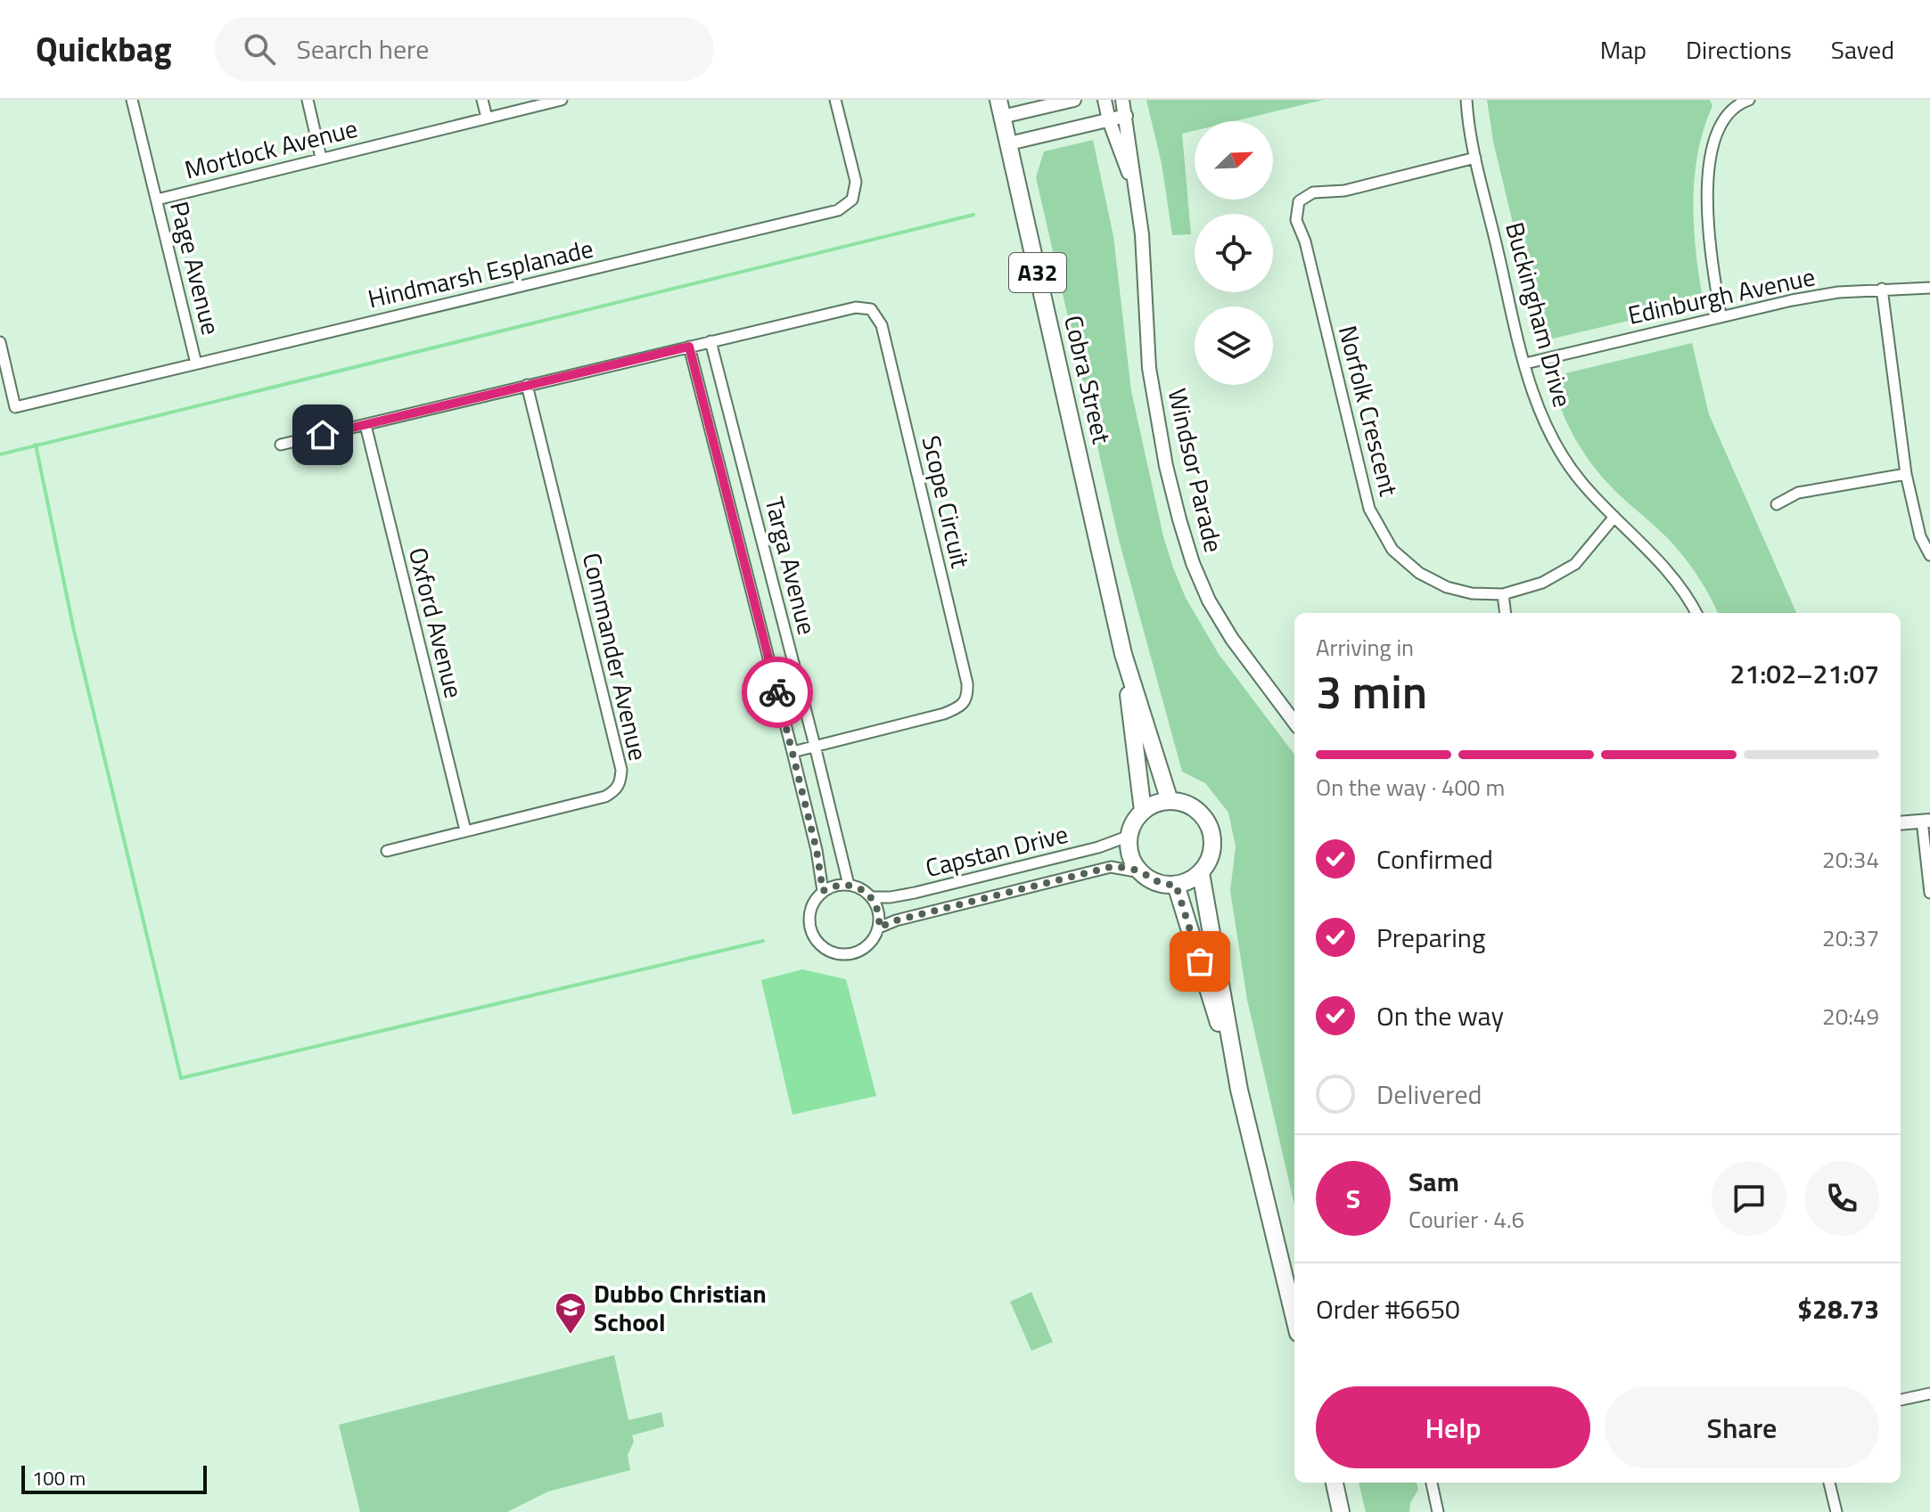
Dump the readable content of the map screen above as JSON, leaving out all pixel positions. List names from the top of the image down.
{
  "streets": {
    "highway": ["A32", "Cobra Street"],
    "street": [
      "Mortlock Avenue",
      "Page Avenue",
      "Hindmarsh Esplanade",
      "Edinburgh Avenue",
      "Buckingham Drive",
      "Norfolk Crescent",
      "Windsor Parade",
      "Scope Circuit",
      "Targa Avenue",
      "Oxford Avenue",
      "Commander Avenue",
      "Capstan Drive"
    ]
  },
  "crossings": [
    ["Mortlock Avenue", "Page Avenue"],
    ["Page Avenue", "Hindmarsh Esplanade"],
    ["Edinburgh Avenue", "Buckingham Drive"],
    ["Buckingham Drive", "Norfolk Crescent"],
    ["Cobra Street", "Capstan Drive"],
    ["Scope Circuit", "Targa Avenue"],
    ["Targa Avenue", "Capstan Drive"],
    ["Oxford Avenue", "Commander Avenue"]
  ],
  "places": {
    "school or university": ["Dubbo Christian School"]
  },
  "scale_bar": "100 m",
  "north": "top right",
  "page": {
    "header": "Quickbag",
    "search": "Search here",
    "nav": ["Map", "Directions", "Saved"],
    "heading": ["3 min", "Arriving in", "21:02–21:07"],
    "panel": [
      "Sam",
      "Courier · 4.6",
      "Order #6650",
      "$28.73"
    ],
    "bar": "On the way · 400 m",
    "list": [
      ["Confirmed", "20:34"],
      ["Preparing", "20:37"],
      ["On the way", "20:49"],
      "Delivered"
    ],
    "round": "S",
    "buttons": ["Help", "Share"],
    "scale": "100 m"
  }
}
